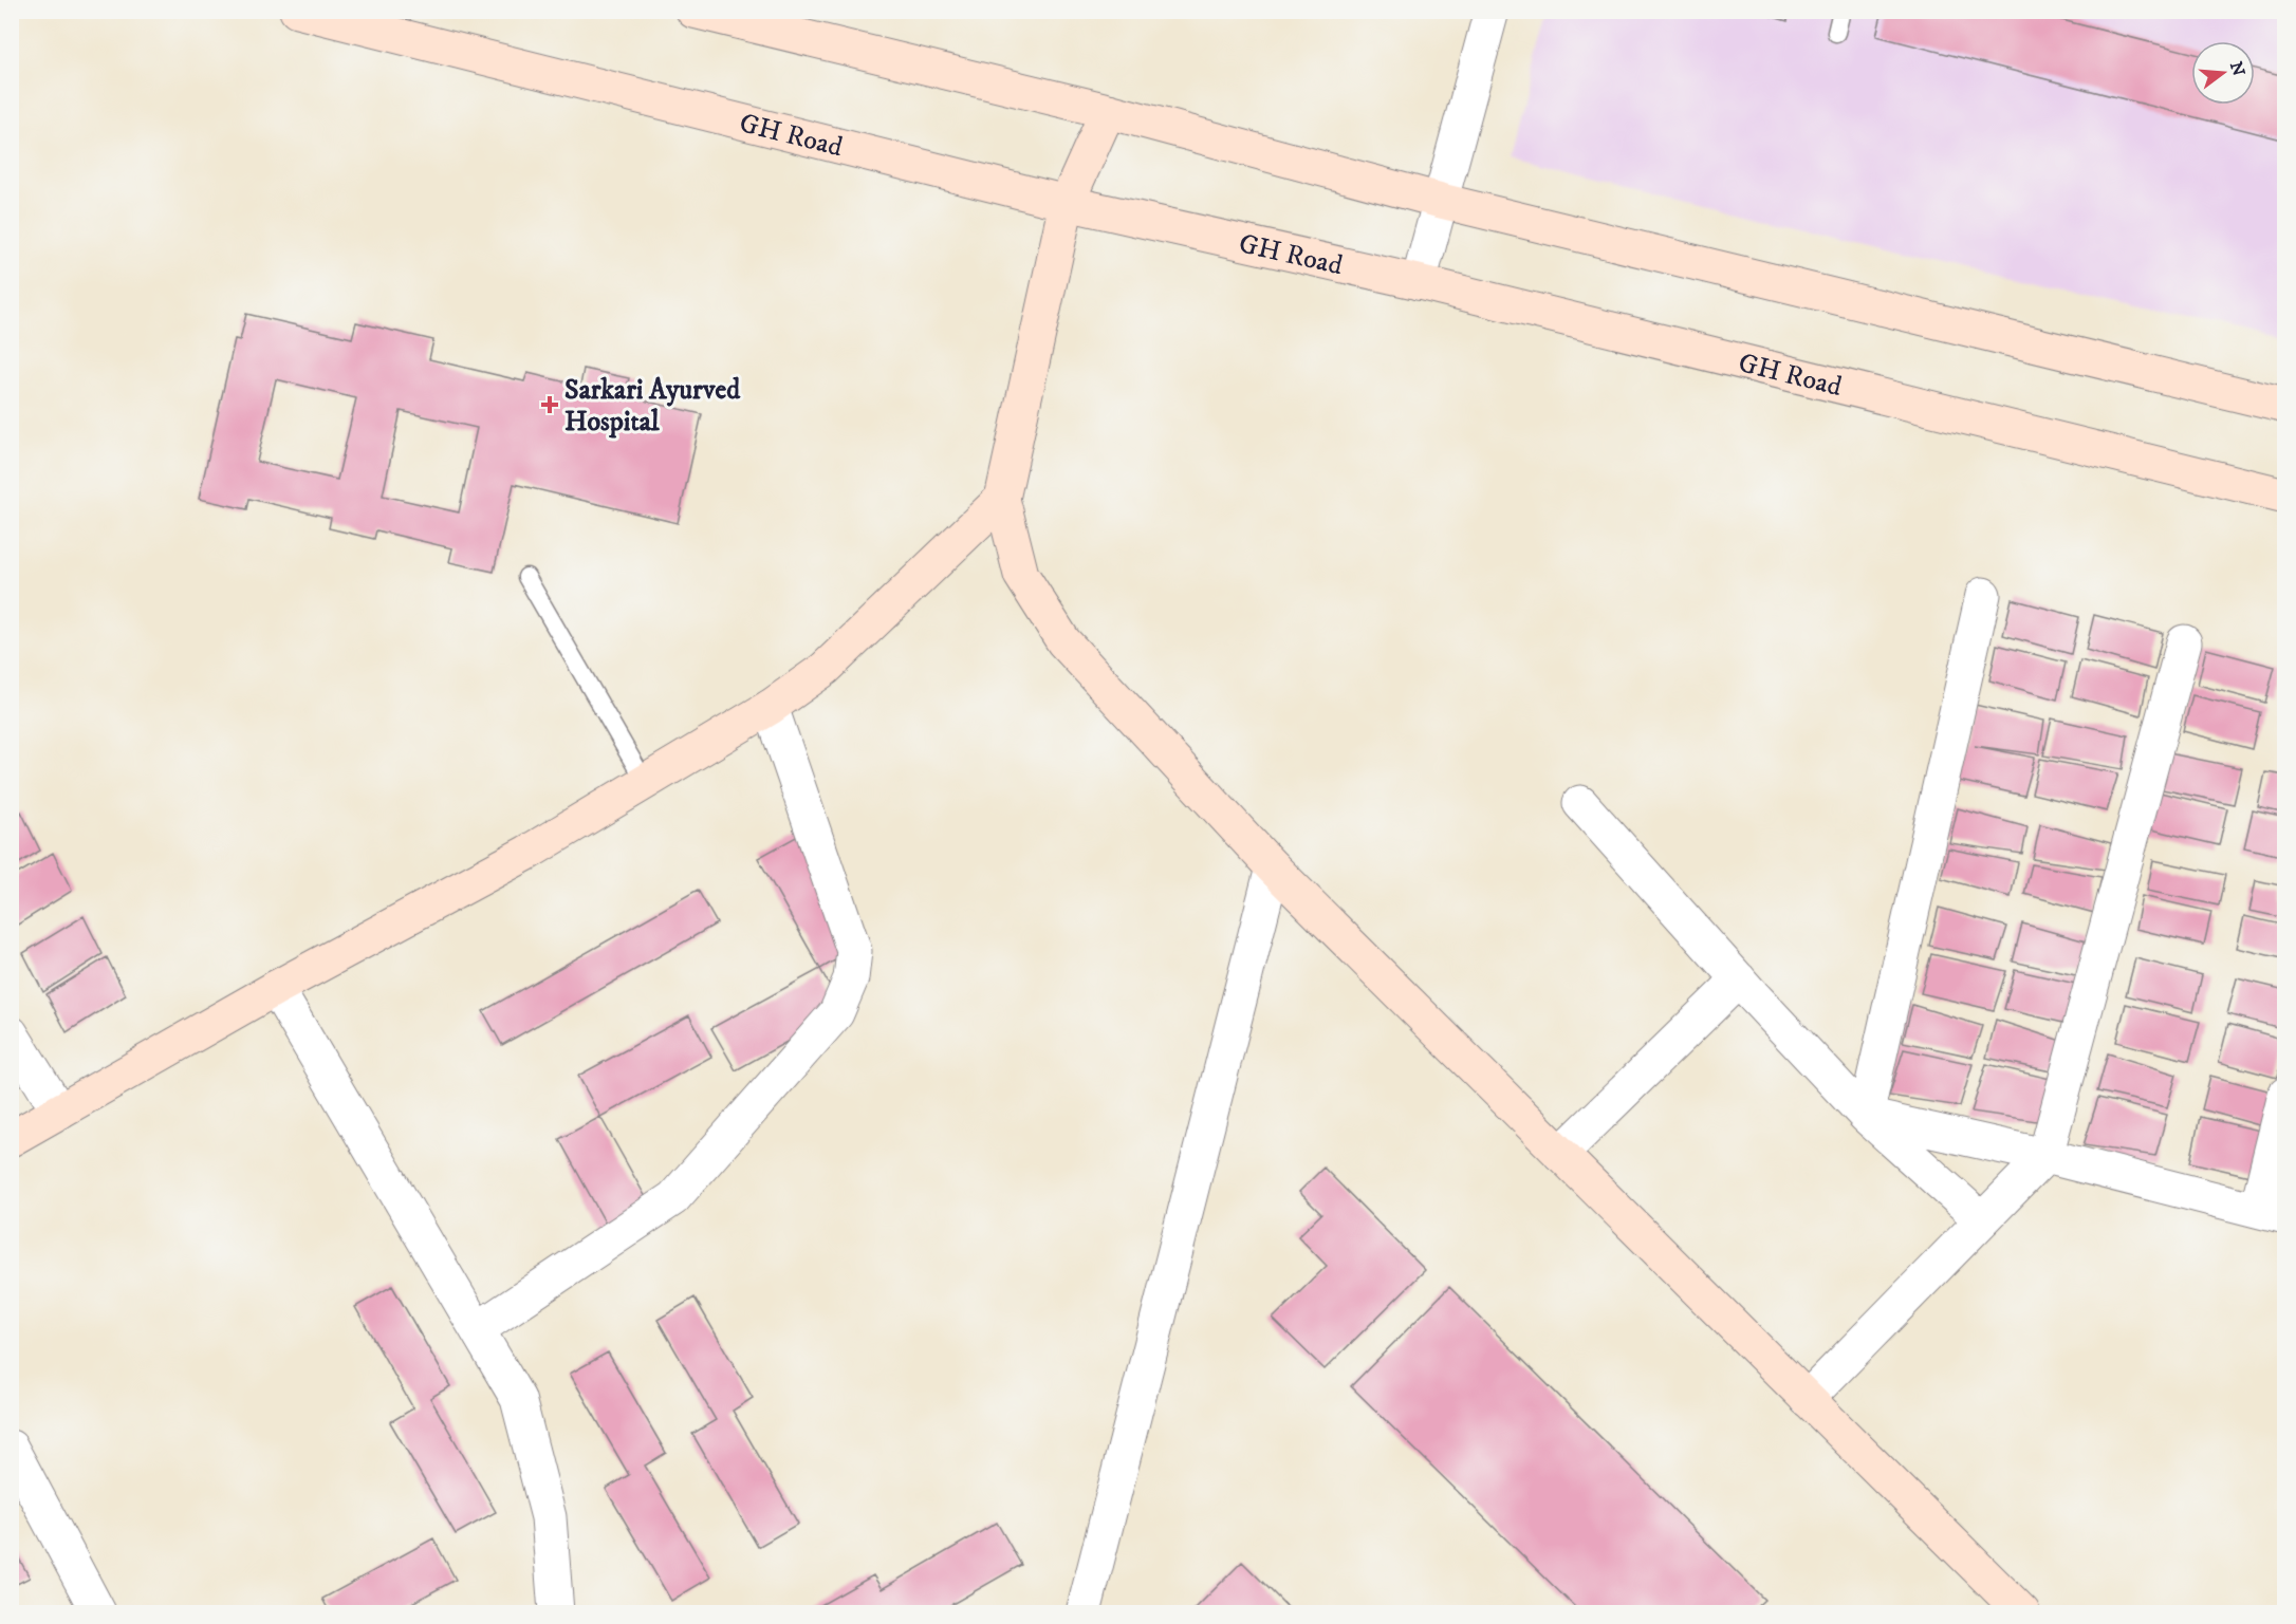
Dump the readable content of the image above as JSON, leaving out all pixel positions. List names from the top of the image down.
{
  "streets": {
    "main road": ["GH Road"]
  },
  "places": {
    "health": ["Sarkari Ayurved Hospital"]
  },
  "north": "right"
}
